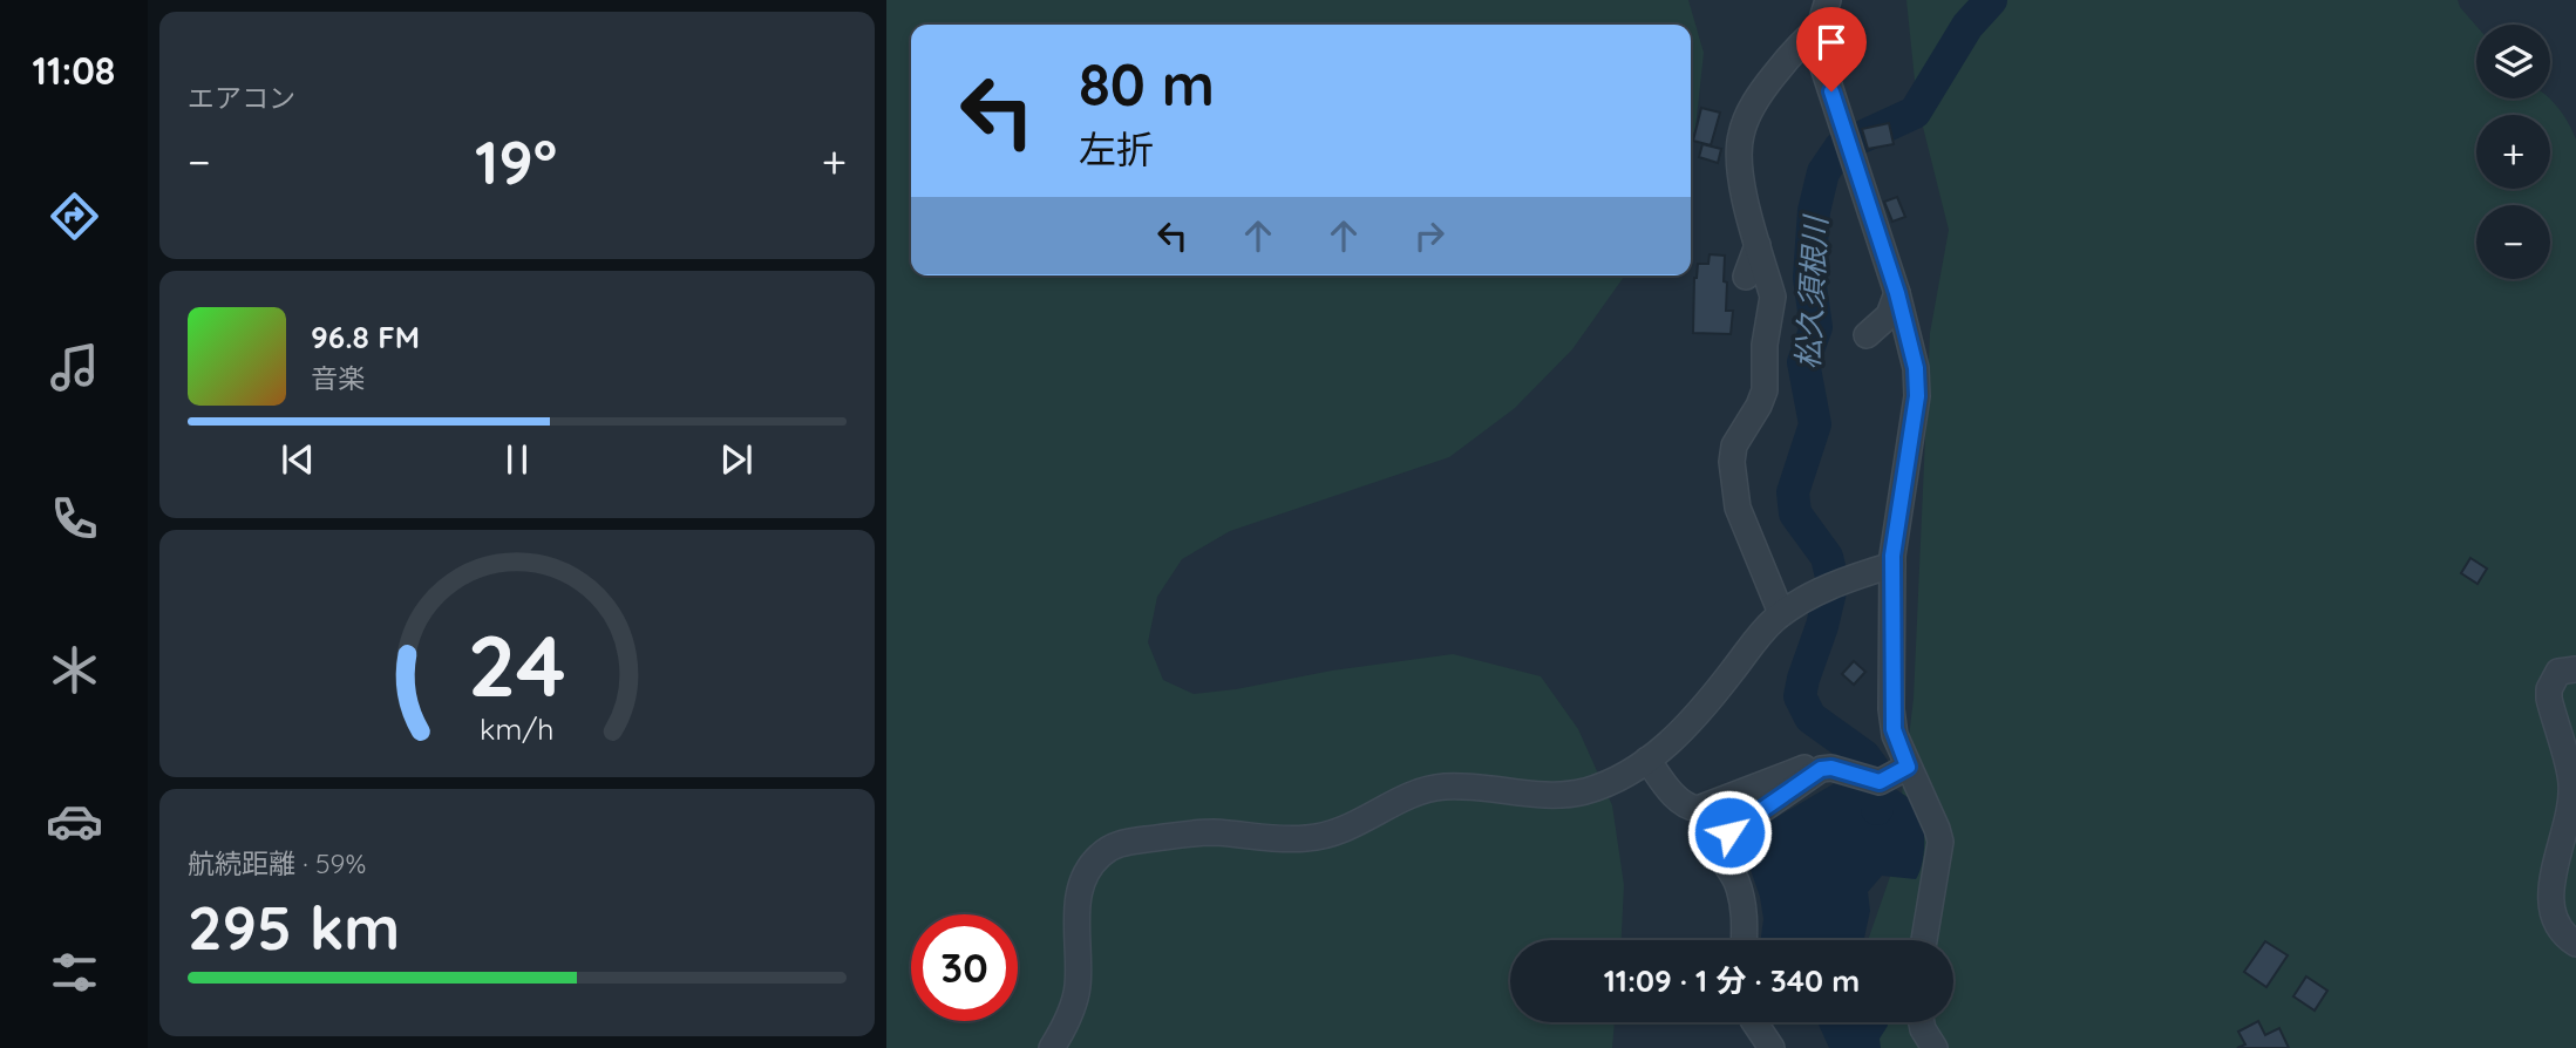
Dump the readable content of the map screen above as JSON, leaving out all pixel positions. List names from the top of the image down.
{
  "water": ["松久須根川"],
  "page": {
    "tabs": "11:08",
    "tile": [
      "エアコン",
      ["航続距離 · 59%", "295 km"]
    ],
    "map_buttons": ["+", "−"],
    "turn": ["80 m", "左折"],
    "heat": ["−", "19°", "+"],
    "song": ["96.8 FM", "音楽"],
    "limit": "30",
    "trip": "11:09 · 1 分 · 340 m",
    "gauge": ["24", "km/h"]
  }
}
